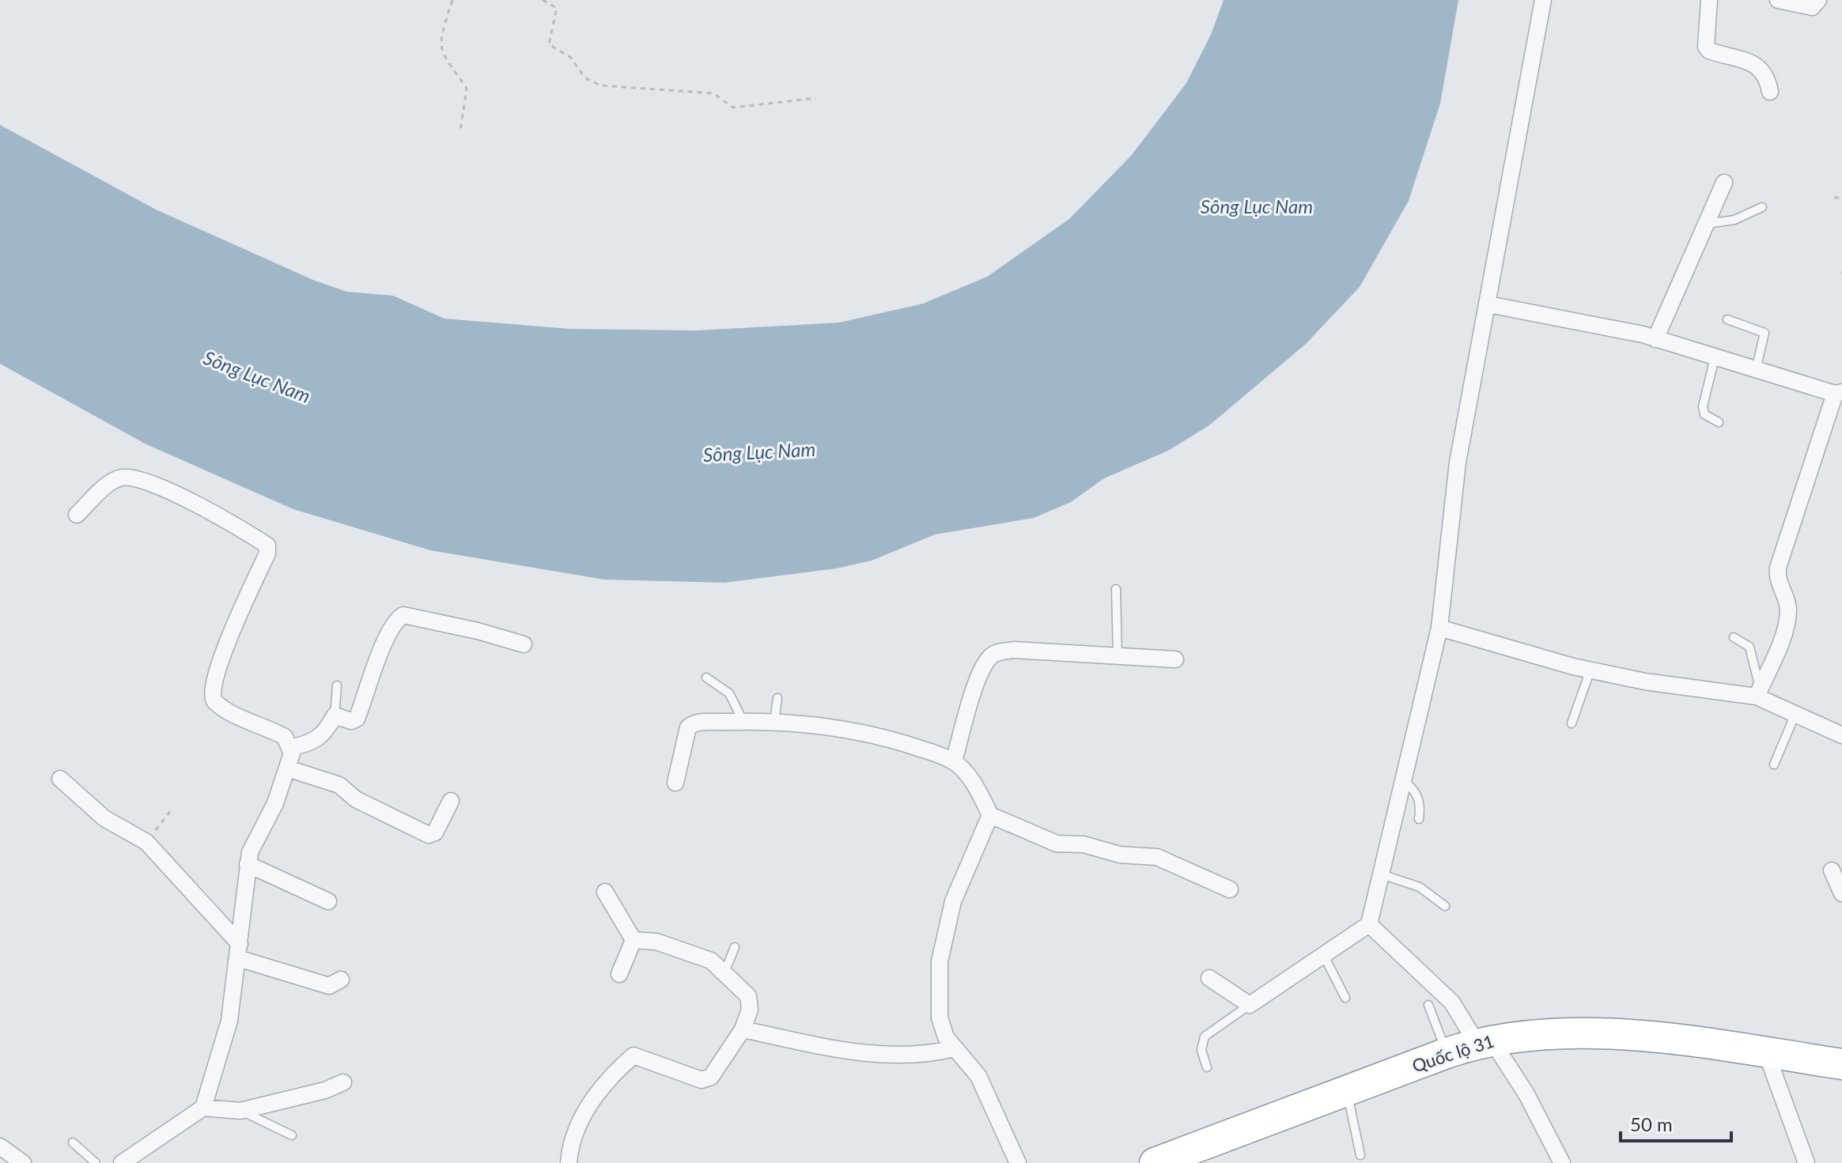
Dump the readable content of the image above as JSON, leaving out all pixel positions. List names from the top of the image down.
{
  "streets": {
    "highway": ["Quốc lộ 31"]
  },
  "water": ["Sông Lục Nam"],
  "scale_bar": "50 m"
}
